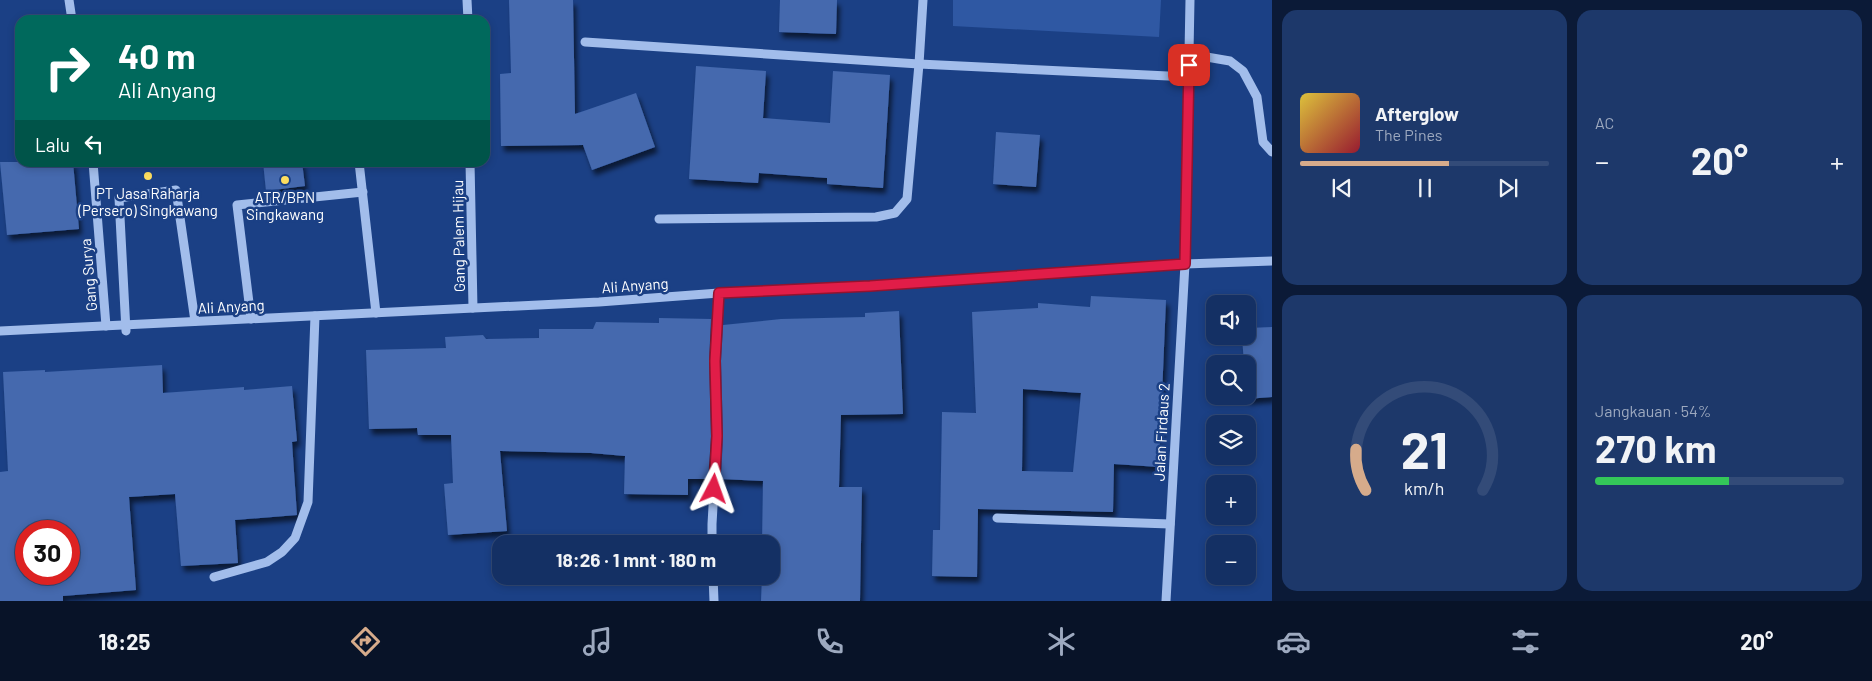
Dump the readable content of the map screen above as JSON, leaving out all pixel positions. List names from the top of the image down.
{
  "streets": {
    "street": [
      "Gang Palem Hijau",
      "Gang Surya",
      "Ali Anyang",
      "Jalan Firdaus 2"
    ]
  },
  "crossings": [
    ["Gang Palem Hijau", "Ali Anyang"],
    ["Gang Surya", "Ali Anyang"],
    ["Ali Anyang", "Jalan Firdaus 2"]
  ],
  "places": ["PT Jasa Raharja (Persero) Singkawang", "ATR/BPN Singkawang"],
  "page": {
    "tile": [
      "AC",
      ["Jangkauan · 54%", "270 km"]
    ],
    "turn": ["40 m", "Ali Anyang"],
    "song": ["Afterglow", "The Pines"],
    "then": "Lalu",
    "heat": ["−", "20°", "+"],
    "map_buttons": ["+", "−"],
    "limit": "30",
    "trip": "18:26 · 1 mnt · 180 m",
    "tabs": ["18:25", "20°"],
    "gauge": ["21", "km/h"]
  }
}
